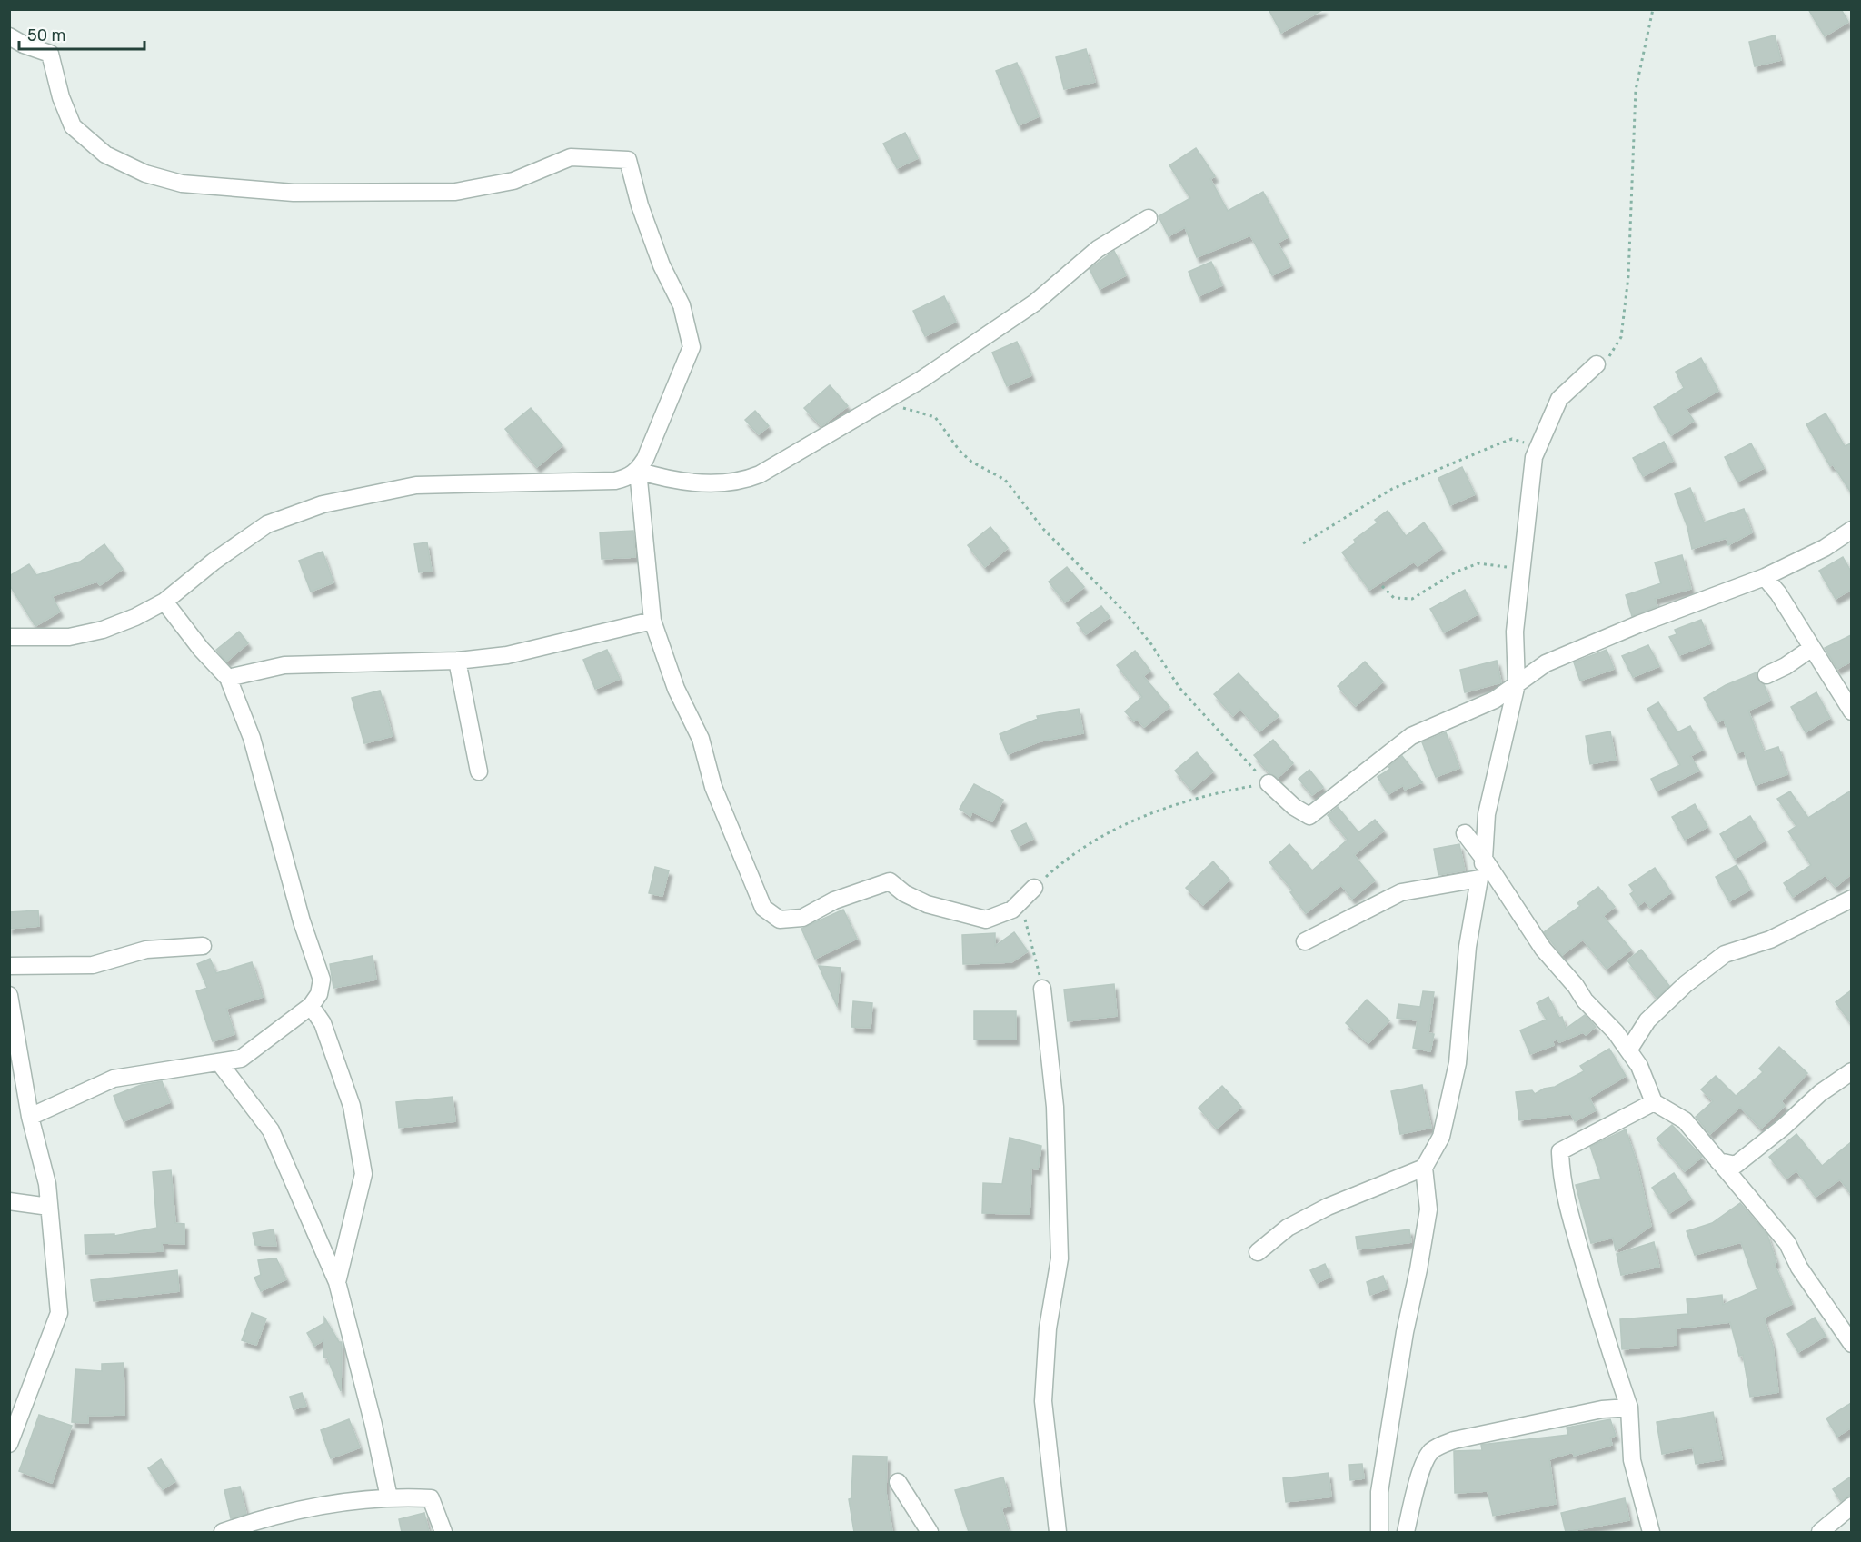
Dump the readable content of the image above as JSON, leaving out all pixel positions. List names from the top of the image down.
{
  "scale_bar": "50 m"
}
